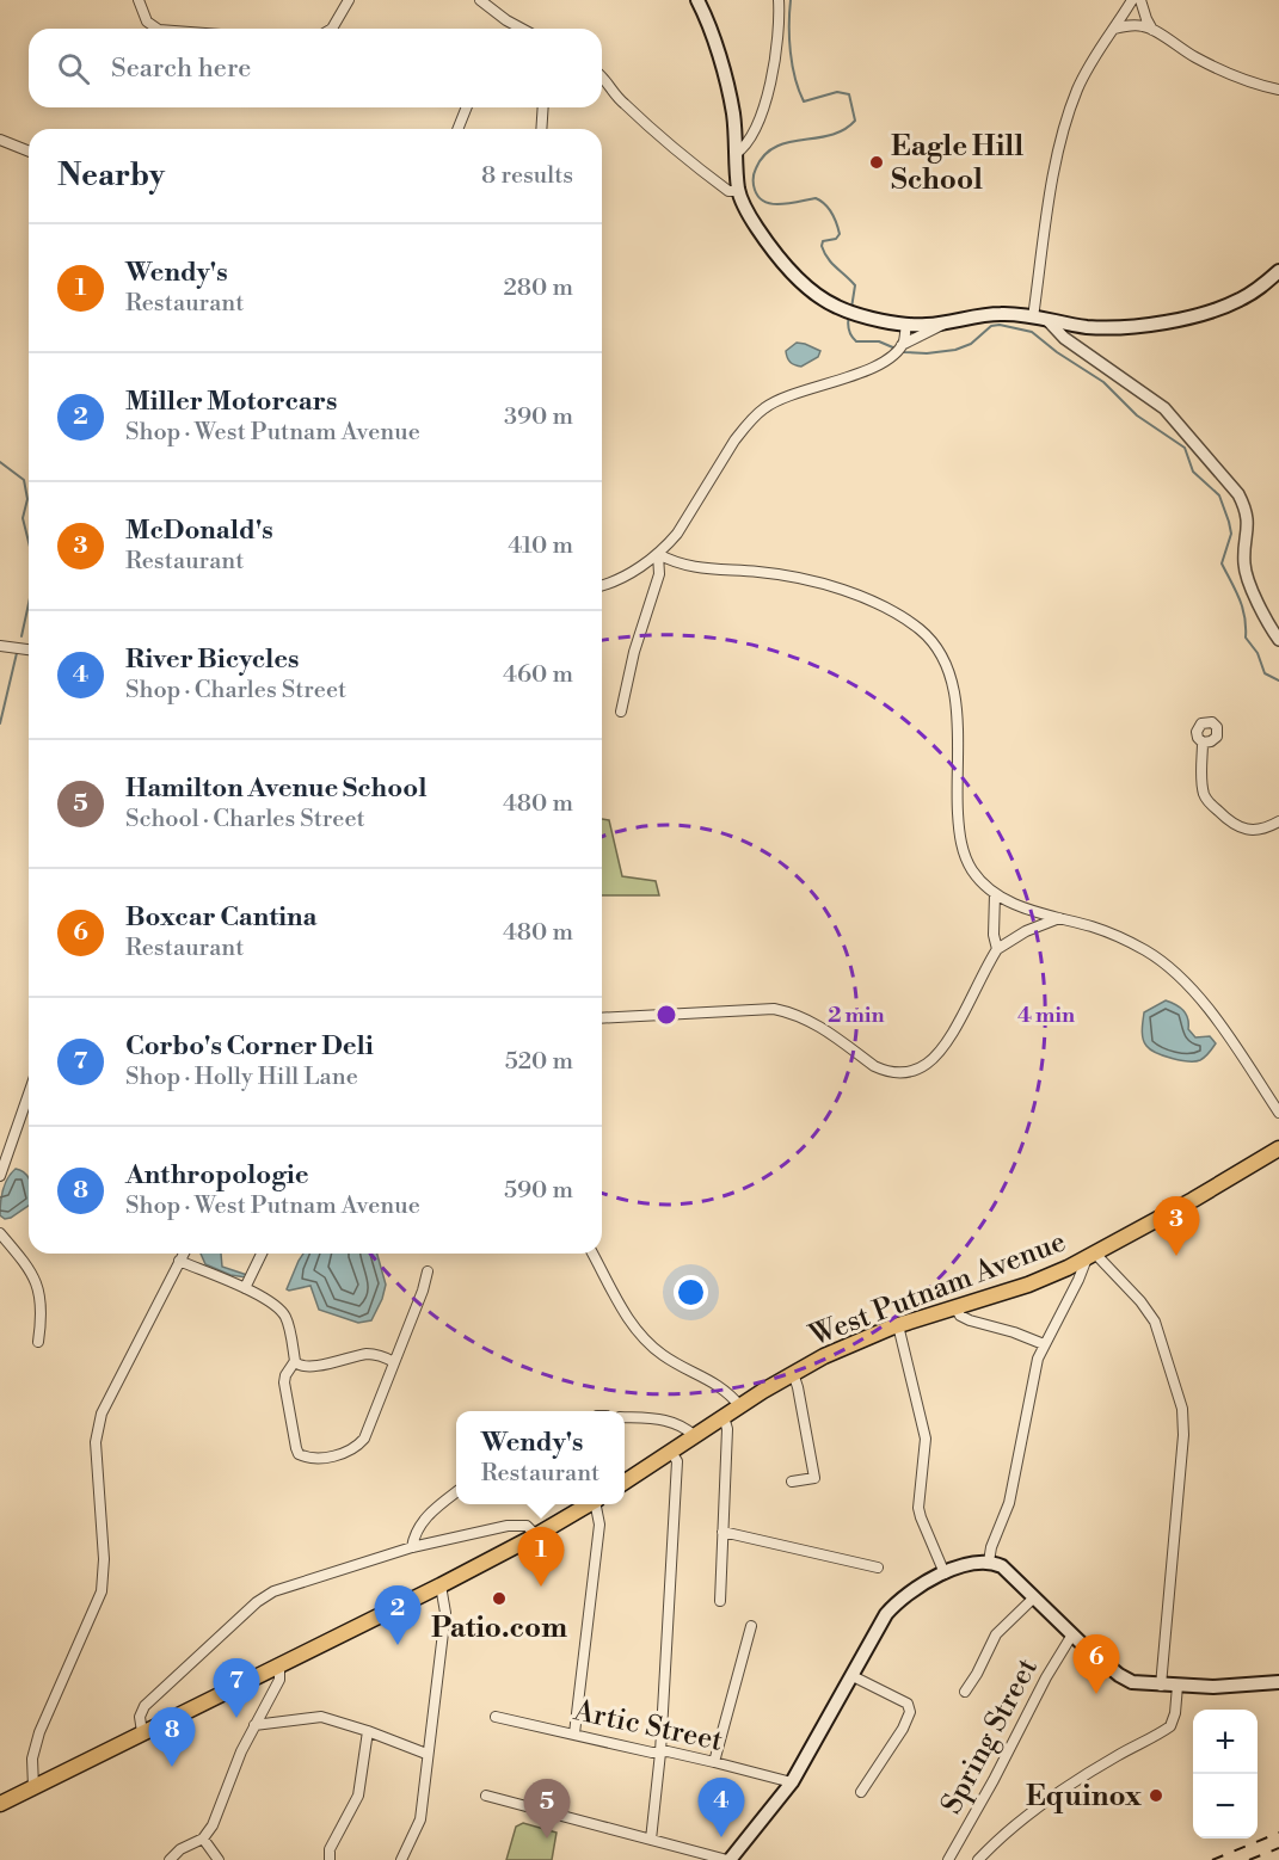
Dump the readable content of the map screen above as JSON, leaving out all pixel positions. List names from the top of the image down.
{
  "streets": {
    "main road": ["West Putnam Avenue"],
    "street": ["Artic Street", "Spring Street"]
  },
  "places": ["Eagle Hill School", "Patio.com", "Equinox"],
  "page": {
    "search": "Search here",
    "heading": ["Nearby", "8 results"],
    "list": [
      {
        "mark": "1",
        "name": "Wendy's",
        "note": "Restaurant",
        "value": "280 m"
      },
      {
        "mark": "2",
        "name": "Miller Motorcars",
        "note": "Shop · West Putnam Avenue",
        "value": "390 m"
      },
      {
        "mark": "3",
        "name": "McDonald's",
        "note": "Restaurant",
        "value": "410 m"
      },
      {
        "mark": "4",
        "name": "River Bicycles",
        "note": "Shop · Charles Street",
        "value": "460 m"
      },
      {
        "mark": "5",
        "name": "Hamilton Avenue School",
        "note": "School · Charles Street",
        "value": "480 m"
      },
      {
        "mark": "6",
        "name": "Boxcar Cantina",
        "note": "Restaurant",
        "value": "480 m"
      },
      {
        "mark": "7",
        "name": "Corbo's Corner Deli",
        "note": "Shop · Holly Hill Lane",
        "value": "520 m"
      },
      {
        "mark": "8",
        "name": "Anthropologie",
        "note": "Shop · West Putnam Avenue",
        "value": "590 m"
      }
    ],
    "pins": [
      "3",
      "1",
      "2",
      "6",
      "7",
      "8",
      "4",
      "5"
    ],
    "popup": ["Wendy's", "Restaurant"],
    "map_buttons": ["+", "−"]
  },
  "rings": ["2 min", "4 min"]
}
